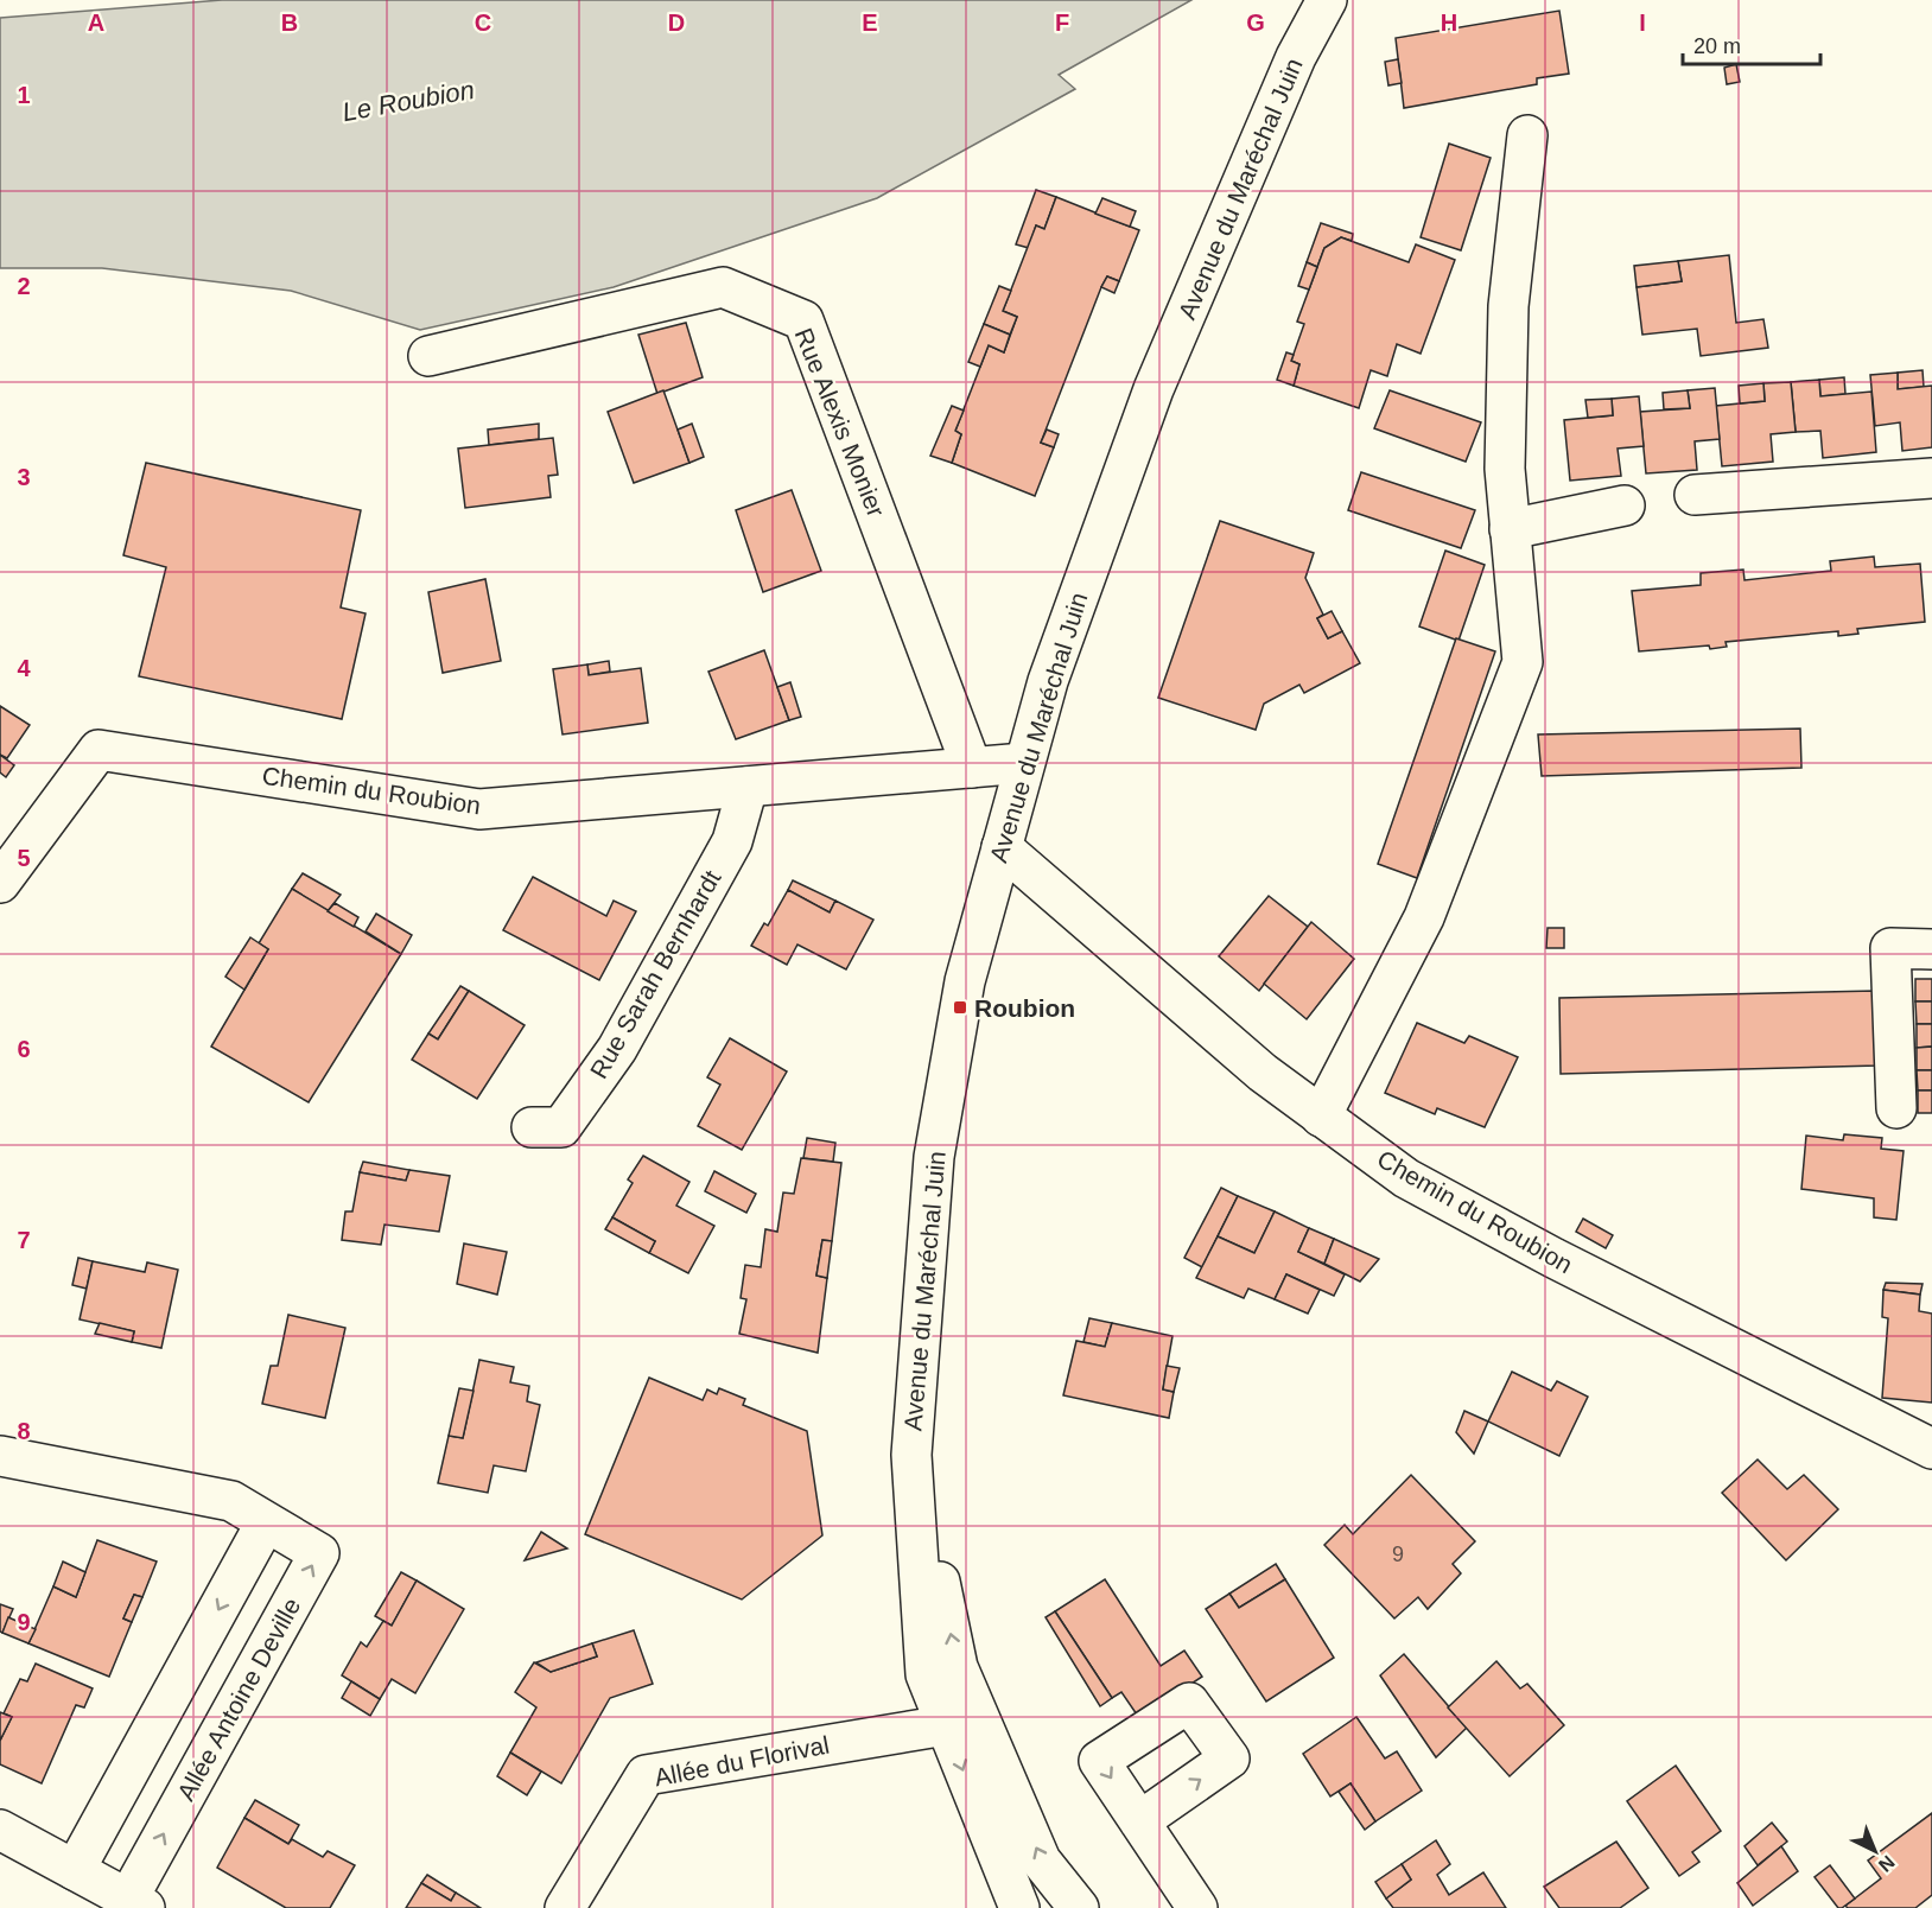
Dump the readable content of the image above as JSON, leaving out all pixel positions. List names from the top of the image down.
{
  "streets": {
    "street": [
      "Avenue du Maréchal Juin",
      "Rue Alexis Monier",
      "Chemin du Roubion",
      "Rue Sarah Bernhardt",
      "Allée Antoine Deville",
      "Allée du Florival"
    ]
  },
  "crossings": [
    ["Avenue du Maréchal Juin", "Chemin du Roubion"],
    ["Rue Alexis Monier", "Chemin du Roubion"],
    ["Chemin du Roubion", "Rue Sarah Bernhardt"]
  ],
  "water": ["Le Roubion"],
  "places": {
    "transit": ["Roubion"]
  },
  "house_numbers": ["9"],
  "scale_bar": "20 m",
  "north": "bottom right",
  "grid": {
    "columns": [
      "A",
      "B",
      "C",
      "D",
      "E",
      "F",
      "G",
      "H",
      "I"
    ],
    "rows": [
      "1",
      "2",
      "3",
      "4",
      "5",
      "6",
      "7",
      "8",
      "9"
    ]
  }
}
